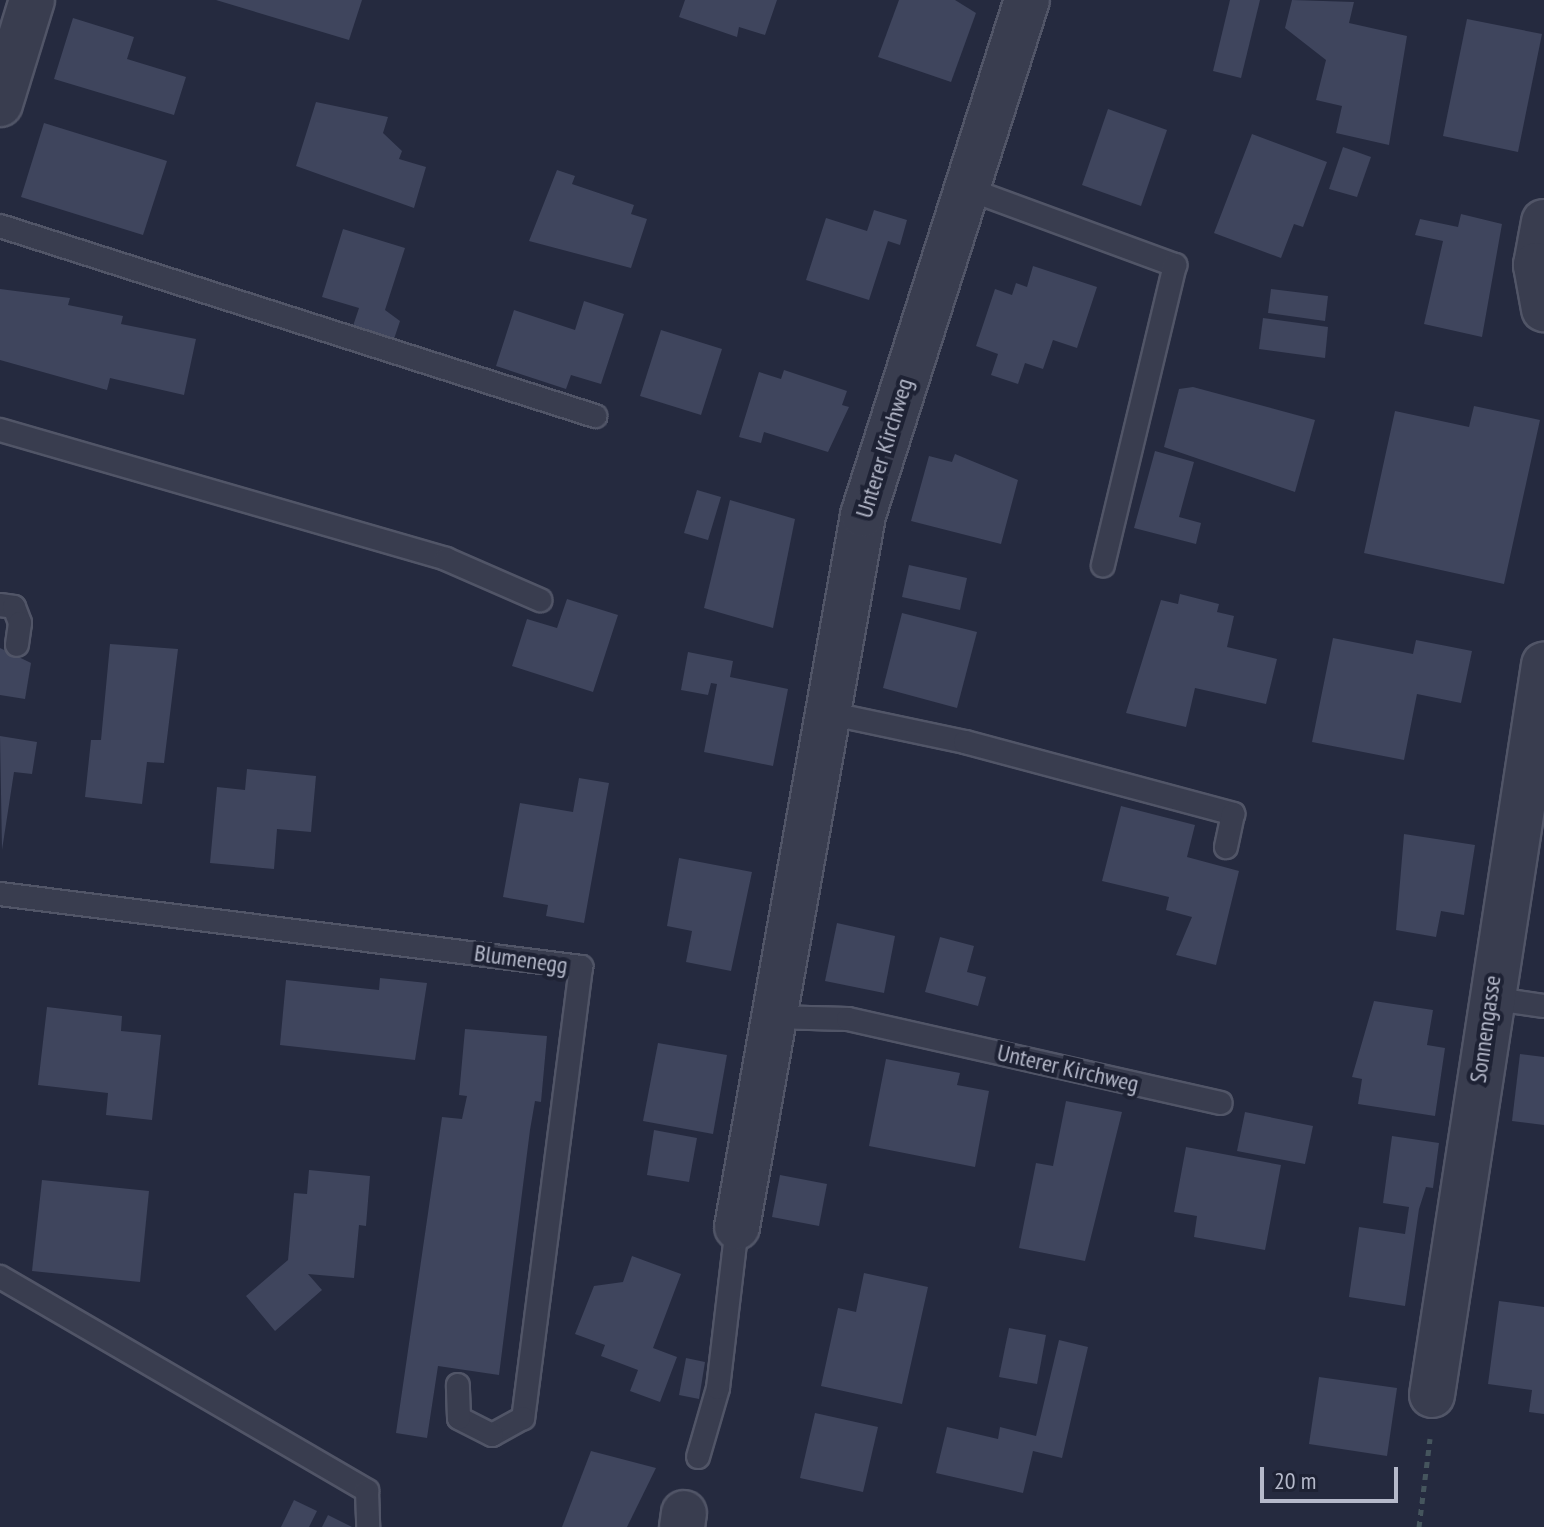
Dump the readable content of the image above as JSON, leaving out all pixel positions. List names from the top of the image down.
{
  "streets": {
    "street": ["Unterer Kirchweg", "Sonnengasse"],
    "lane": ["Blumenegg"]
  },
  "scale_bar": "20 m"
}
